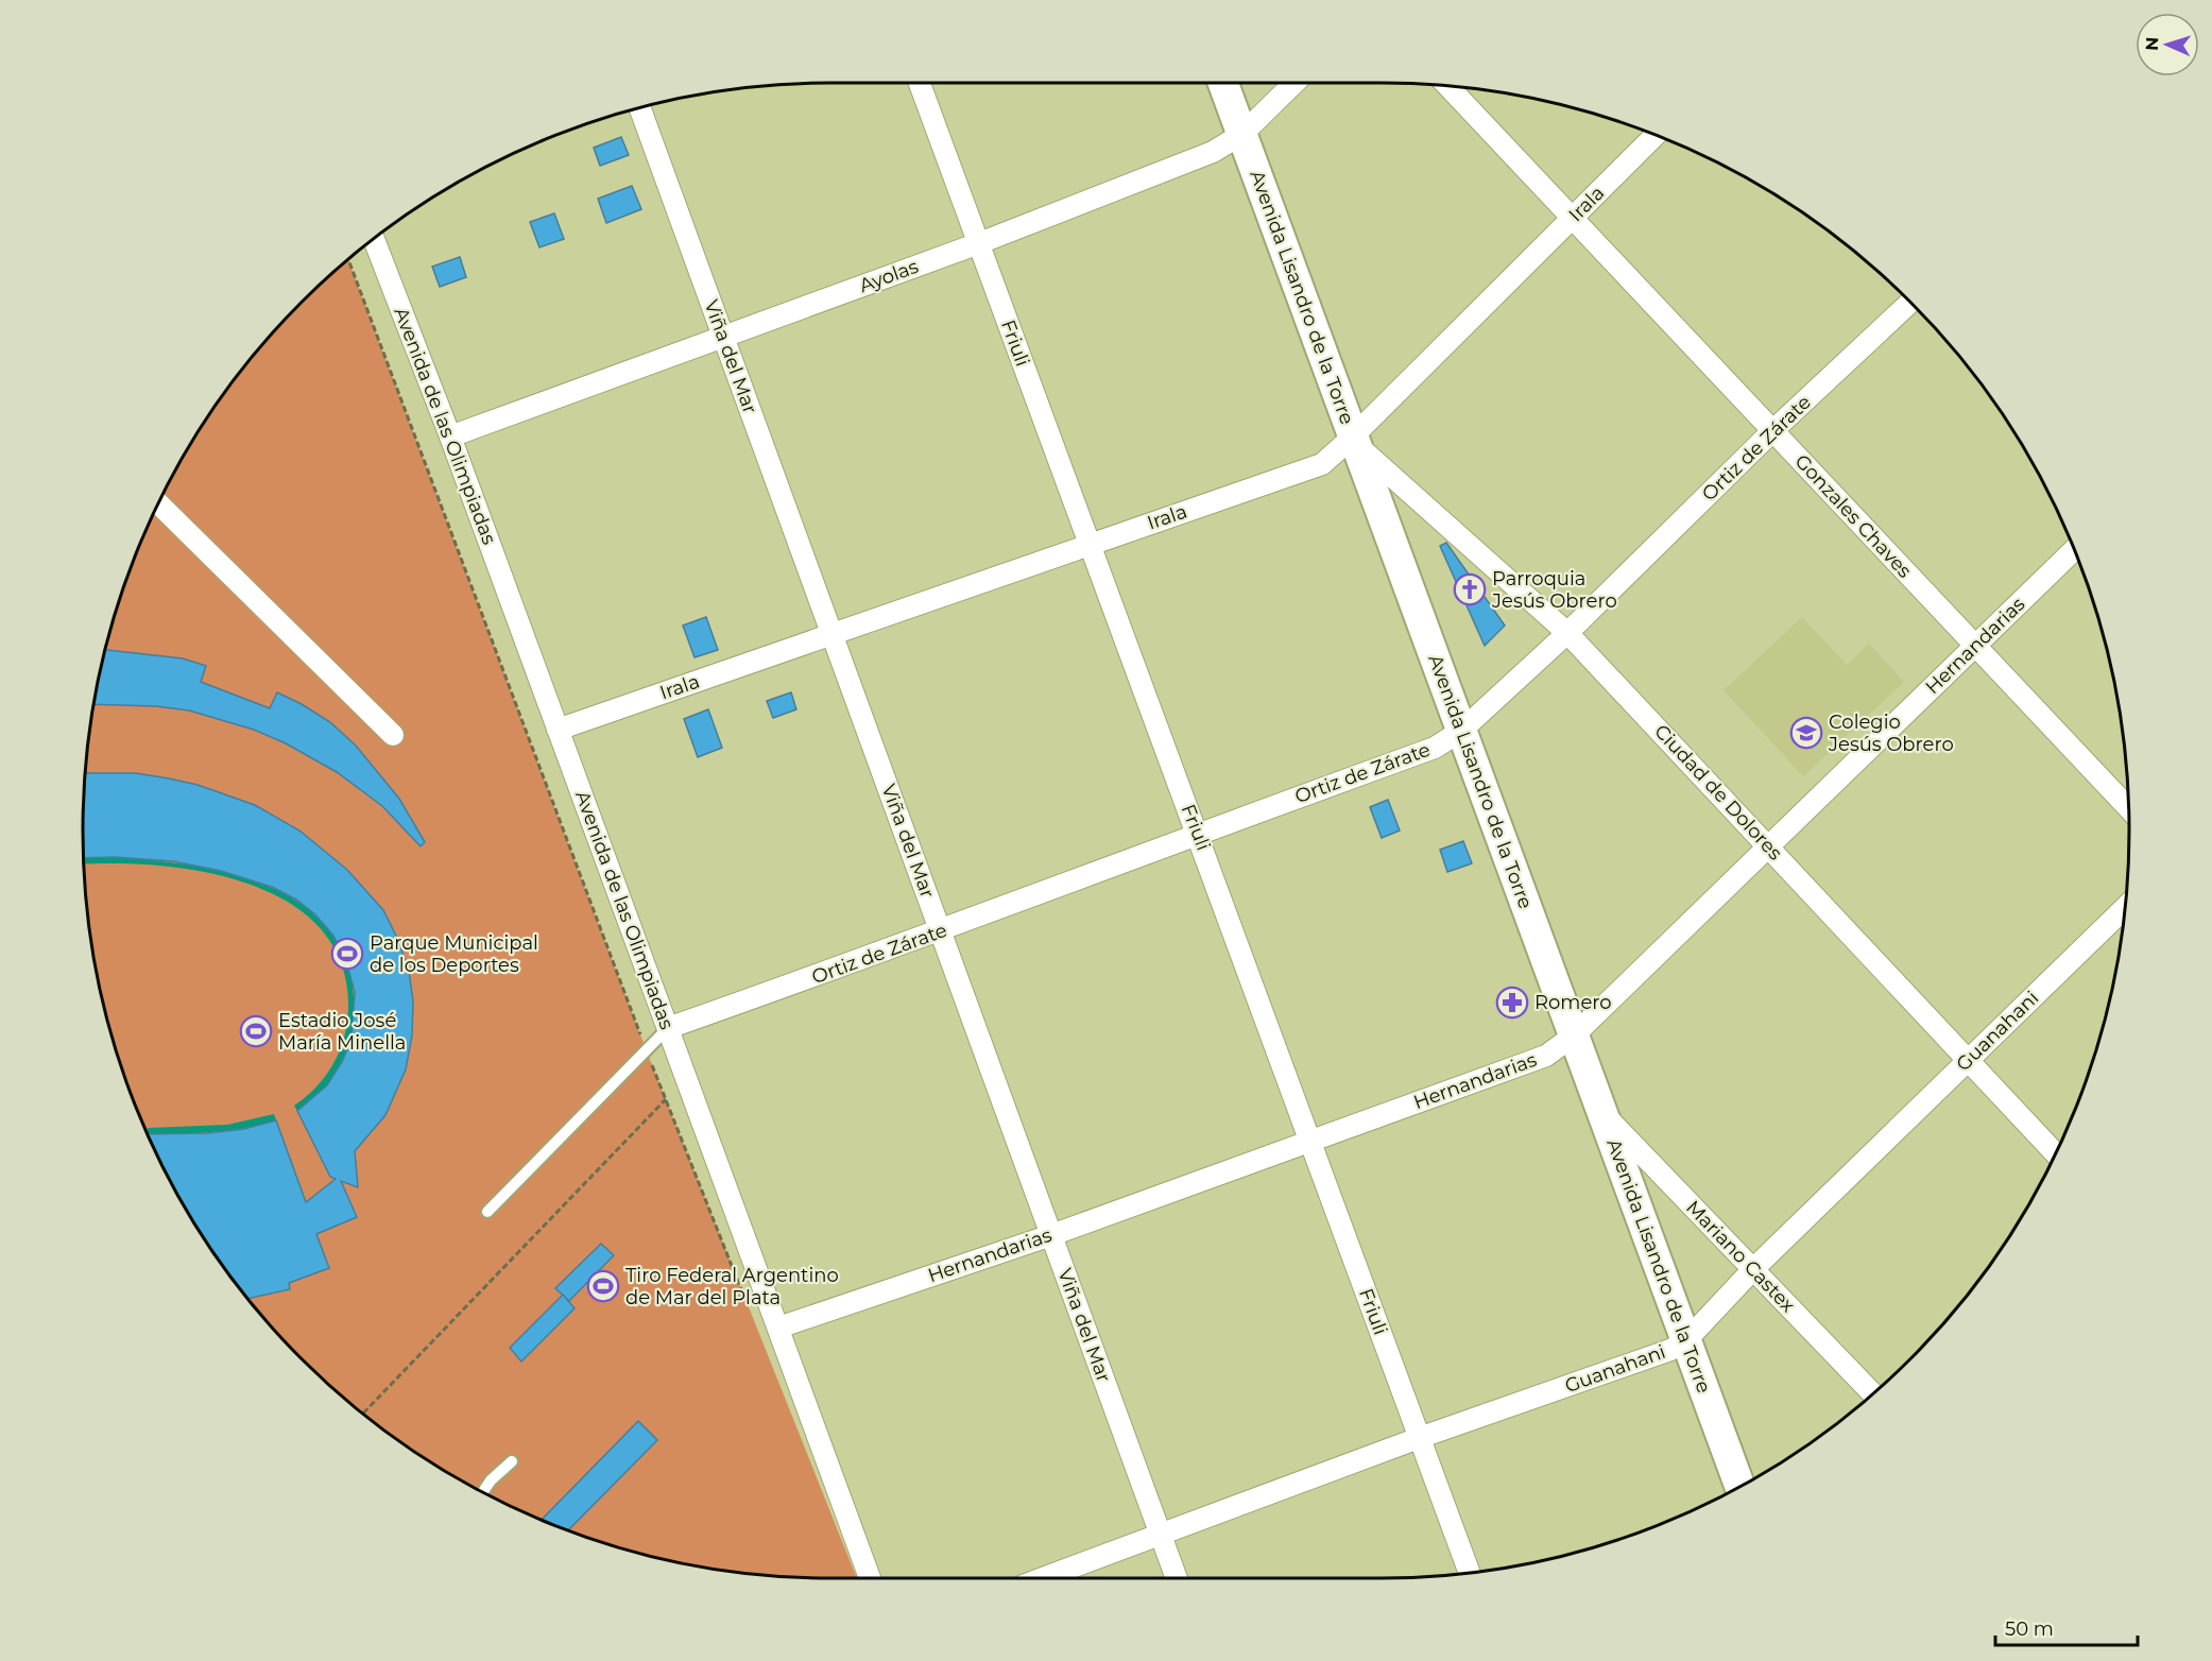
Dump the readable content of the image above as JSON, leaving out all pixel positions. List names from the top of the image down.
{
  "streets": {
    "street": [
      "Irala",
      "Ayolas",
      "Avenida Lisandro de la Torre",
      "Friuli",
      "Viña del Mar",
      "Avenida de las Olimpiadas",
      "Ortiz de Zárate",
      "Gonzales Chaves",
      "Hernandarias",
      "Ciudad de Dolores",
      "Guanahani",
      "Mariano Castex"
    ]
  },
  "crossings": [
    ["Irala", "Avenida Lisandro de la Torre"],
    ["Irala", "Friuli"],
    ["Irala", "Viña del Mar"],
    ["Irala", "Avenida de las Olimpiadas"],
    ["Irala", "Gonzales Chaves"],
    ["Irala", "Ciudad de Dolores"],
    ["Ayolas", "Avenida Lisandro de la Torre"],
    ["Ayolas", "Friuli"],
    ["Ayolas", "Viña del Mar"],
    ["Ayolas", "Avenida de las Olimpiadas"],
    ["Avenida Lisandro de la Torre", "Ortiz de Zárate"],
    ["Avenida Lisandro de la Torre", "Hernandarias"],
    ["Avenida Lisandro de la Torre", "Ciudad de Dolores"],
    ["Avenida Lisandro de la Torre", "Guanahani"],
    ["Avenida Lisandro de la Torre", "Mariano Castex"],
    ["Friuli", "Ortiz de Zárate"],
    ["Friuli", "Hernandarias"],
    ["Friuli", "Guanahani"],
    ["Viña del Mar", "Ortiz de Zárate"],
    ["Viña del Mar", "Hernandarias"],
    ["Viña del Mar", "Guanahani"],
    ["Avenida de las Olimpiadas", "Ortiz de Zárate"],
    ["Avenida de las Olimpiadas", "Hernandarias"],
    ["Ortiz de Zárate", "Gonzales Chaves"],
    ["Ortiz de Zárate", "Ciudad de Dolores"],
    ["Gonzales Chaves", "Hernandarias"],
    ["Hernandarias", "Ciudad de Dolores"],
    ["Ciudad de Dolores", "Guanahani"],
    ["Guanahani", "Mariano Castex"]
  ],
  "places": {
    "church": ["Parroquia Jesús Obrero"],
    "school or university": ["Colegio Jesús Obrero"],
    "sports": ["Parque Municipal de los Deportes", "Estadio José María Minella", "Tiro Federal Argentino de Mar del Plata"],
    "pharmacy": ["Romero"]
  },
  "scale_bar": "50 m",
  "north": "left"
}
